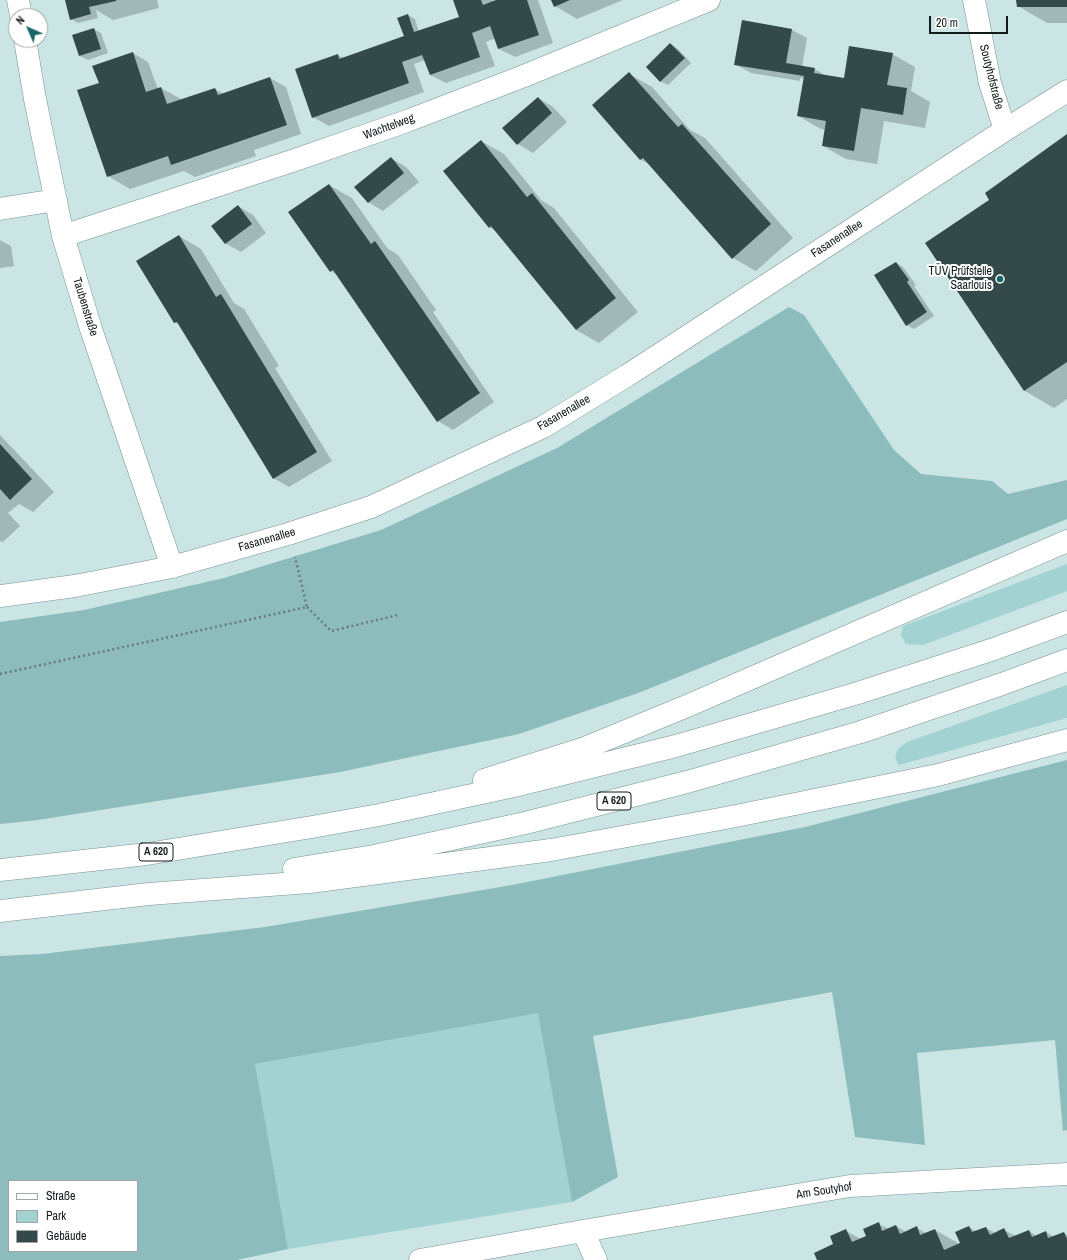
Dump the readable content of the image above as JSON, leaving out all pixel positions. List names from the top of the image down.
{
  "streets": {
    "main road": [
      "Soutyhofstraße",
      "Wachtelweg",
      "Fasanenallee",
      "Taubenstraße",
      "A 620",
      "Am Soutyhof"
    ]
  },
  "crossings": [
    ["Soutyhofstraße", "Fasanenallee"],
    ["Wachtelweg", "Taubenstraße"],
    ["Fasanenallee", "Taubenstraße"]
  ],
  "places": ["TÜV Prüfstelle Saarlouis"],
  "legend": ["Straße", "Park", "Gebäude"],
  "scale_bar": "20 m",
  "north": "top left"
}
